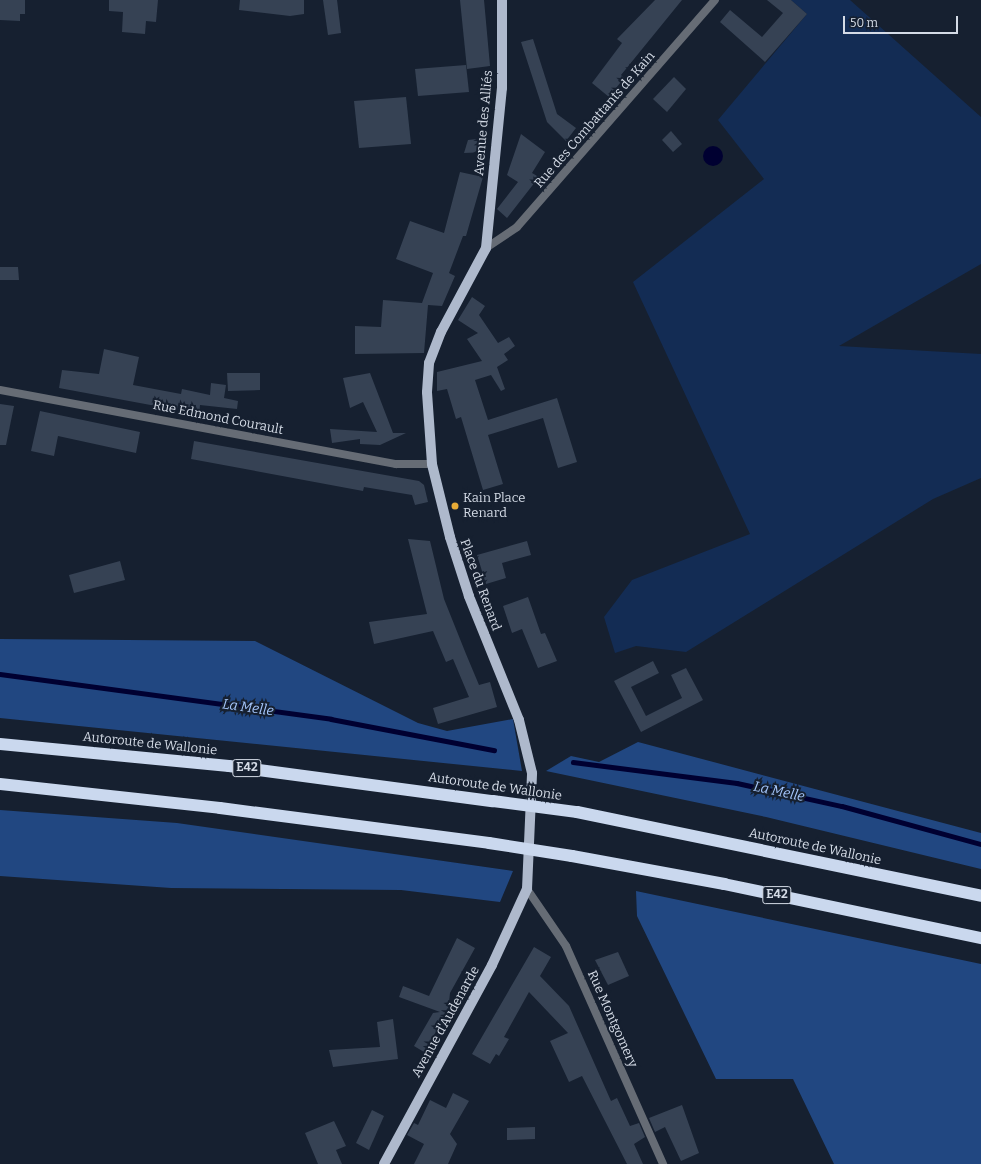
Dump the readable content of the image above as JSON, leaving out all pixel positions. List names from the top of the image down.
{
  "streets": {
    "highway": ["Autoroute de Wallonie", "E42"],
    "main road": ["Avenue des Alliés", "Place du Renard", "Avenue d'Audenarde"],
    "street": ["Rue des Combattants de Kain", "Rue Edmond Courault", "Rue Montgomery"]
  },
  "crossings": [
    ["Rue des Combattants de Kain", "Avenue des Alliés"],
    ["Rue des Combattants de Kain", "Place du Renard"],
    ["Avenue des Alliés", "Place du Renard"],
    ["Rue Edmond Courault", "Place du Renard"],
    ["Place du Renard", "Rue Montgomery"],
    ["Place du Renard", "Avenue d'Audenarde"],
    ["Rue Montgomery", "Avenue d'Audenarde"]
  ],
  "water": ["La Melle"],
  "places": ["Kain Place Renard"],
  "scale_bar": "50 m"
}
